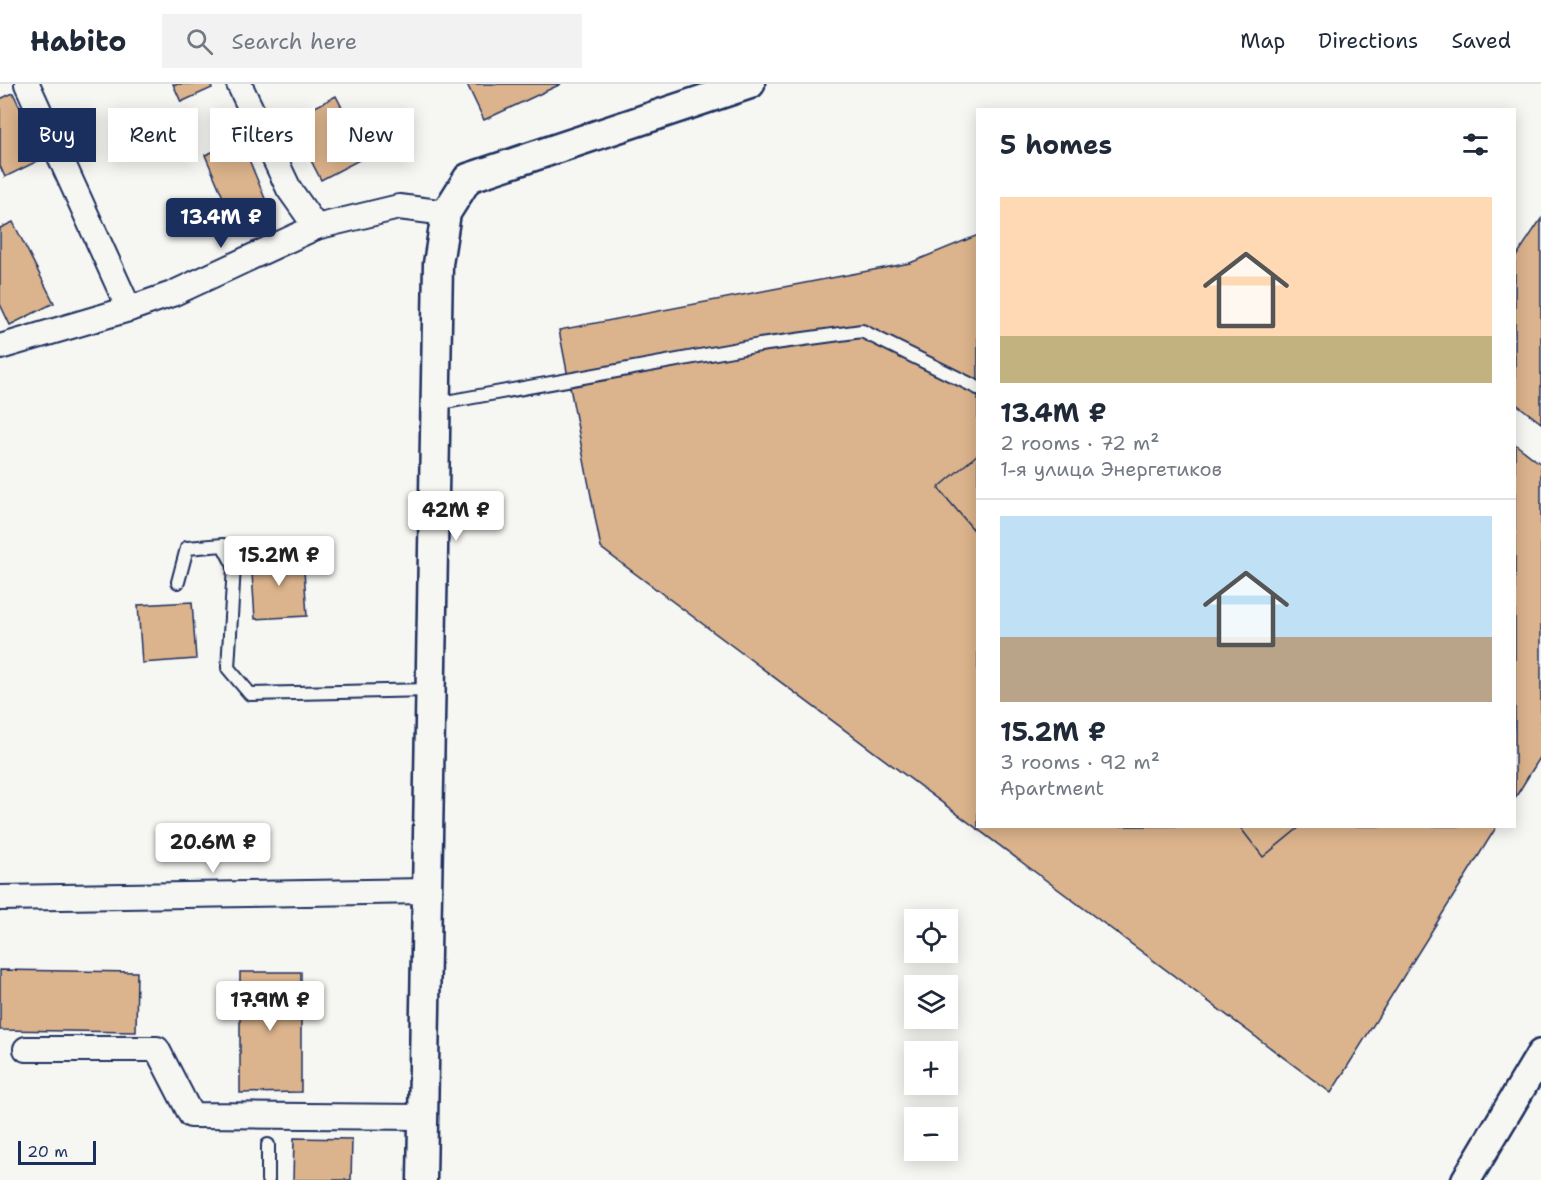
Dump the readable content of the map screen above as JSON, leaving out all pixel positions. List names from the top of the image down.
{
  "scale_bar": "20 m",
  "page": {
    "header": "Habito",
    "search": "Search here",
    "nav": ["Map", "Directions", "Saved"],
    "chip": [
      "Buy",
      "Rent",
      "Filters",
      "New"
    ],
    "heading": "5 homes",
    "list": [
      {
        "name": "13.4M ₽",
        "note": "2 rooms · 72 m² · 1-я улица Энергетиков"
      },
      {
        "name": "15.2M ₽",
        "note": "3 rooms · 92 m² · Apartment"
      }
    ],
    "price": [
      "13.4M ₽",
      "42M ₽",
      "15.2M ₽",
      "20.6M ₽",
      "17.9M ₽"
    ],
    "map_buttons": ["+", "−"],
    "scale": "20 m"
  }
}
